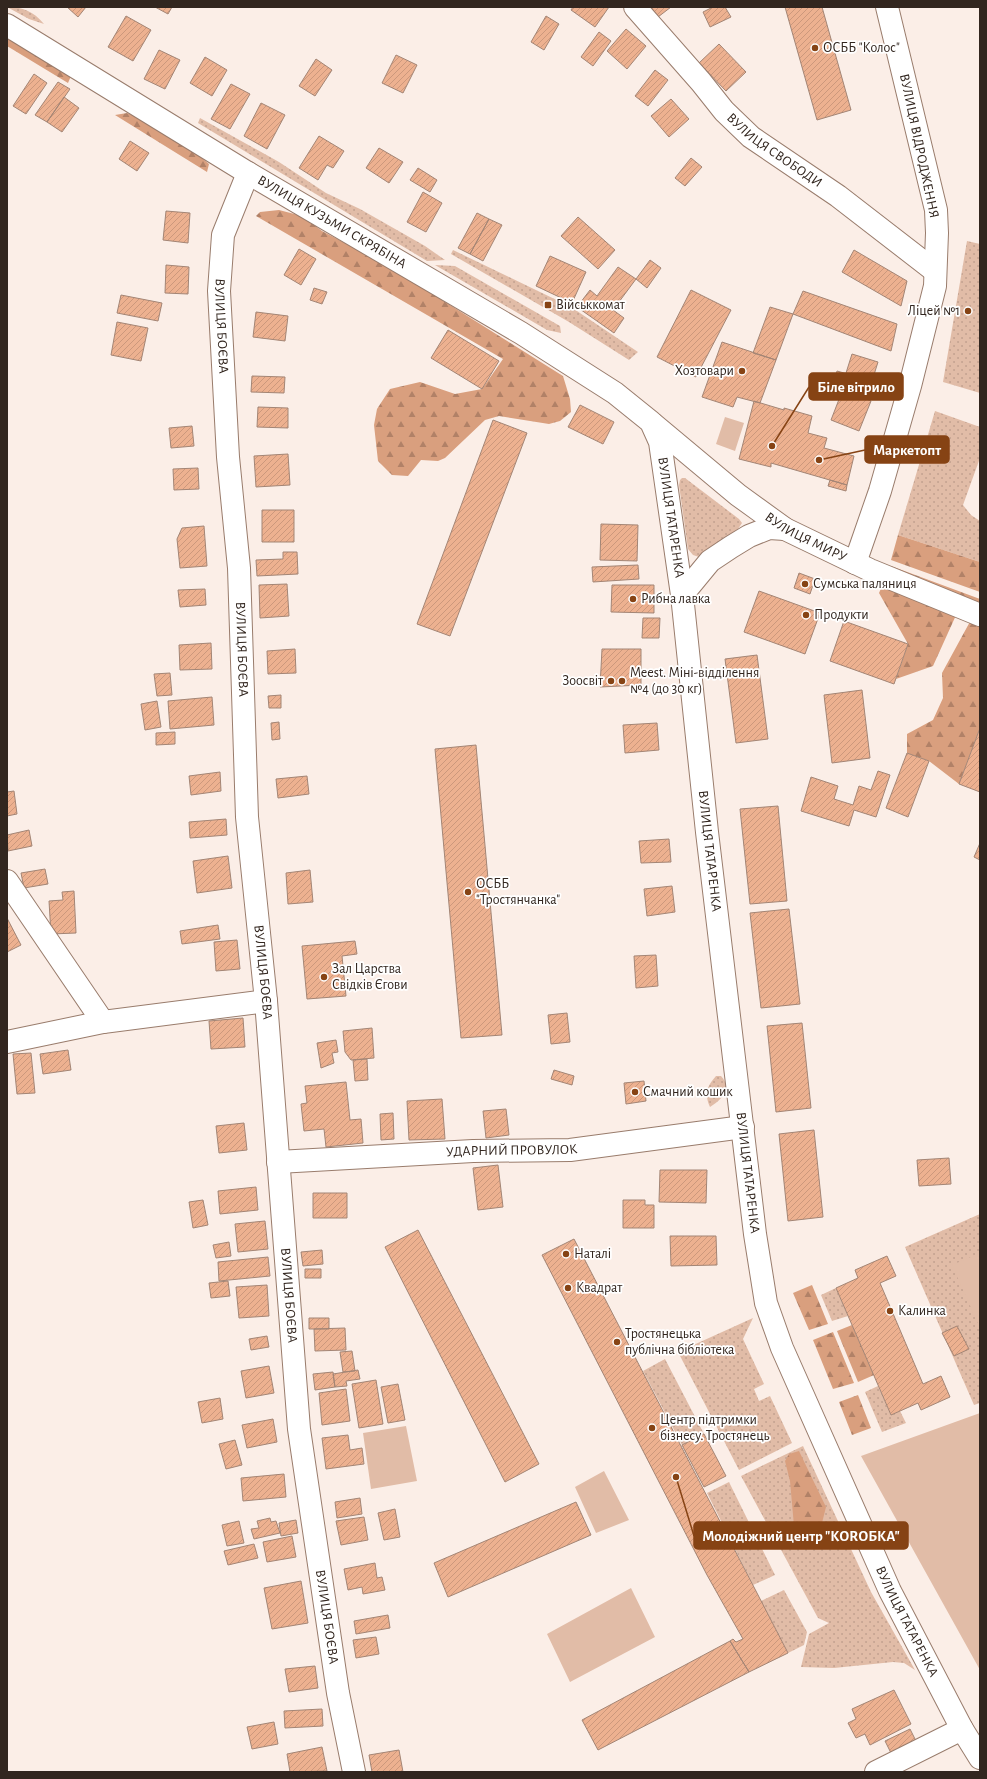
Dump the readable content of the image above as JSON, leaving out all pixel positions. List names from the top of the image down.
{
  "streets": {
    "street": [
      "ВУЛИЦЯ ВІДРОДЖЕННЯ",
      "ВУЛИЦЯ СВОБОДИ",
      "ВУЛИЦЯ КУЗЬМИ СКРЯБІНА",
      "ВУЛИЦЯ БОЄВА",
      "ВУЛИЦЯ ТАТАРЕНКА",
      "ВУЛИЦЯ МИРУ",
      "УДАРНИЙ ПРОВУЛОК"
    ]
  },
  "crossings": [
    ["ВУЛИЦЯ ВІДРОДЖЕННЯ", "ВУЛИЦЯ СВОБОДИ"],
    ["ВУЛИЦЯ ВІДРОДЖЕННЯ", "ВУЛИЦЯ МИРУ"],
    ["ВУЛИЦЯ КУЗЬМИ СКРЯБІНА", "ВУЛИЦЯ БОЄВА"],
    ["ВУЛИЦЯ КУЗЬМИ СКРЯБІНА", "ВУЛИЦЯ ТАТАРЕНКА"],
    ["ВУЛИЦЯ КУЗЬМИ СКРЯБІНА", "ВУЛИЦЯ МИРУ"],
    ["ВУЛИЦЯ БОЄВА", "УДАРНИЙ ПРОВУЛОК"],
    ["ВУЛИЦЯ ТАТАРЕНКА", "ВУЛИЦЯ МИРУ"],
    ["ВУЛИЦЯ ТАТАРЕНКА", "УДАРНИЙ ПРОВУЛОК"]
  ],
  "places": {
    "other": [
      "ОСББ \"Колос\"",
      "Ліцей №1",
      "Хозтовари",
      "Біле вітрило",
      "Маркетопт",
      "Сумська паляниця",
      "Рибна лавка",
      "Продукти",
      "Зоосвіт",
      "Meest. Міні-відділення №4 (до 30 кг)",
      "ОСББ \"Тростянчанка\"",
      "Зал Царства Свідків Єгови",
      "Смачний кошик",
      "Наталі",
      "Квадрат",
      "Калинка",
      "Тростянецька публічна бібліотека",
      "Центр підтримки бізнесу. Тростянець",
      "Молодіжний центр \"КОRОБКА\""
    ],
    "transit": ["Військкомат"]
  }
}
